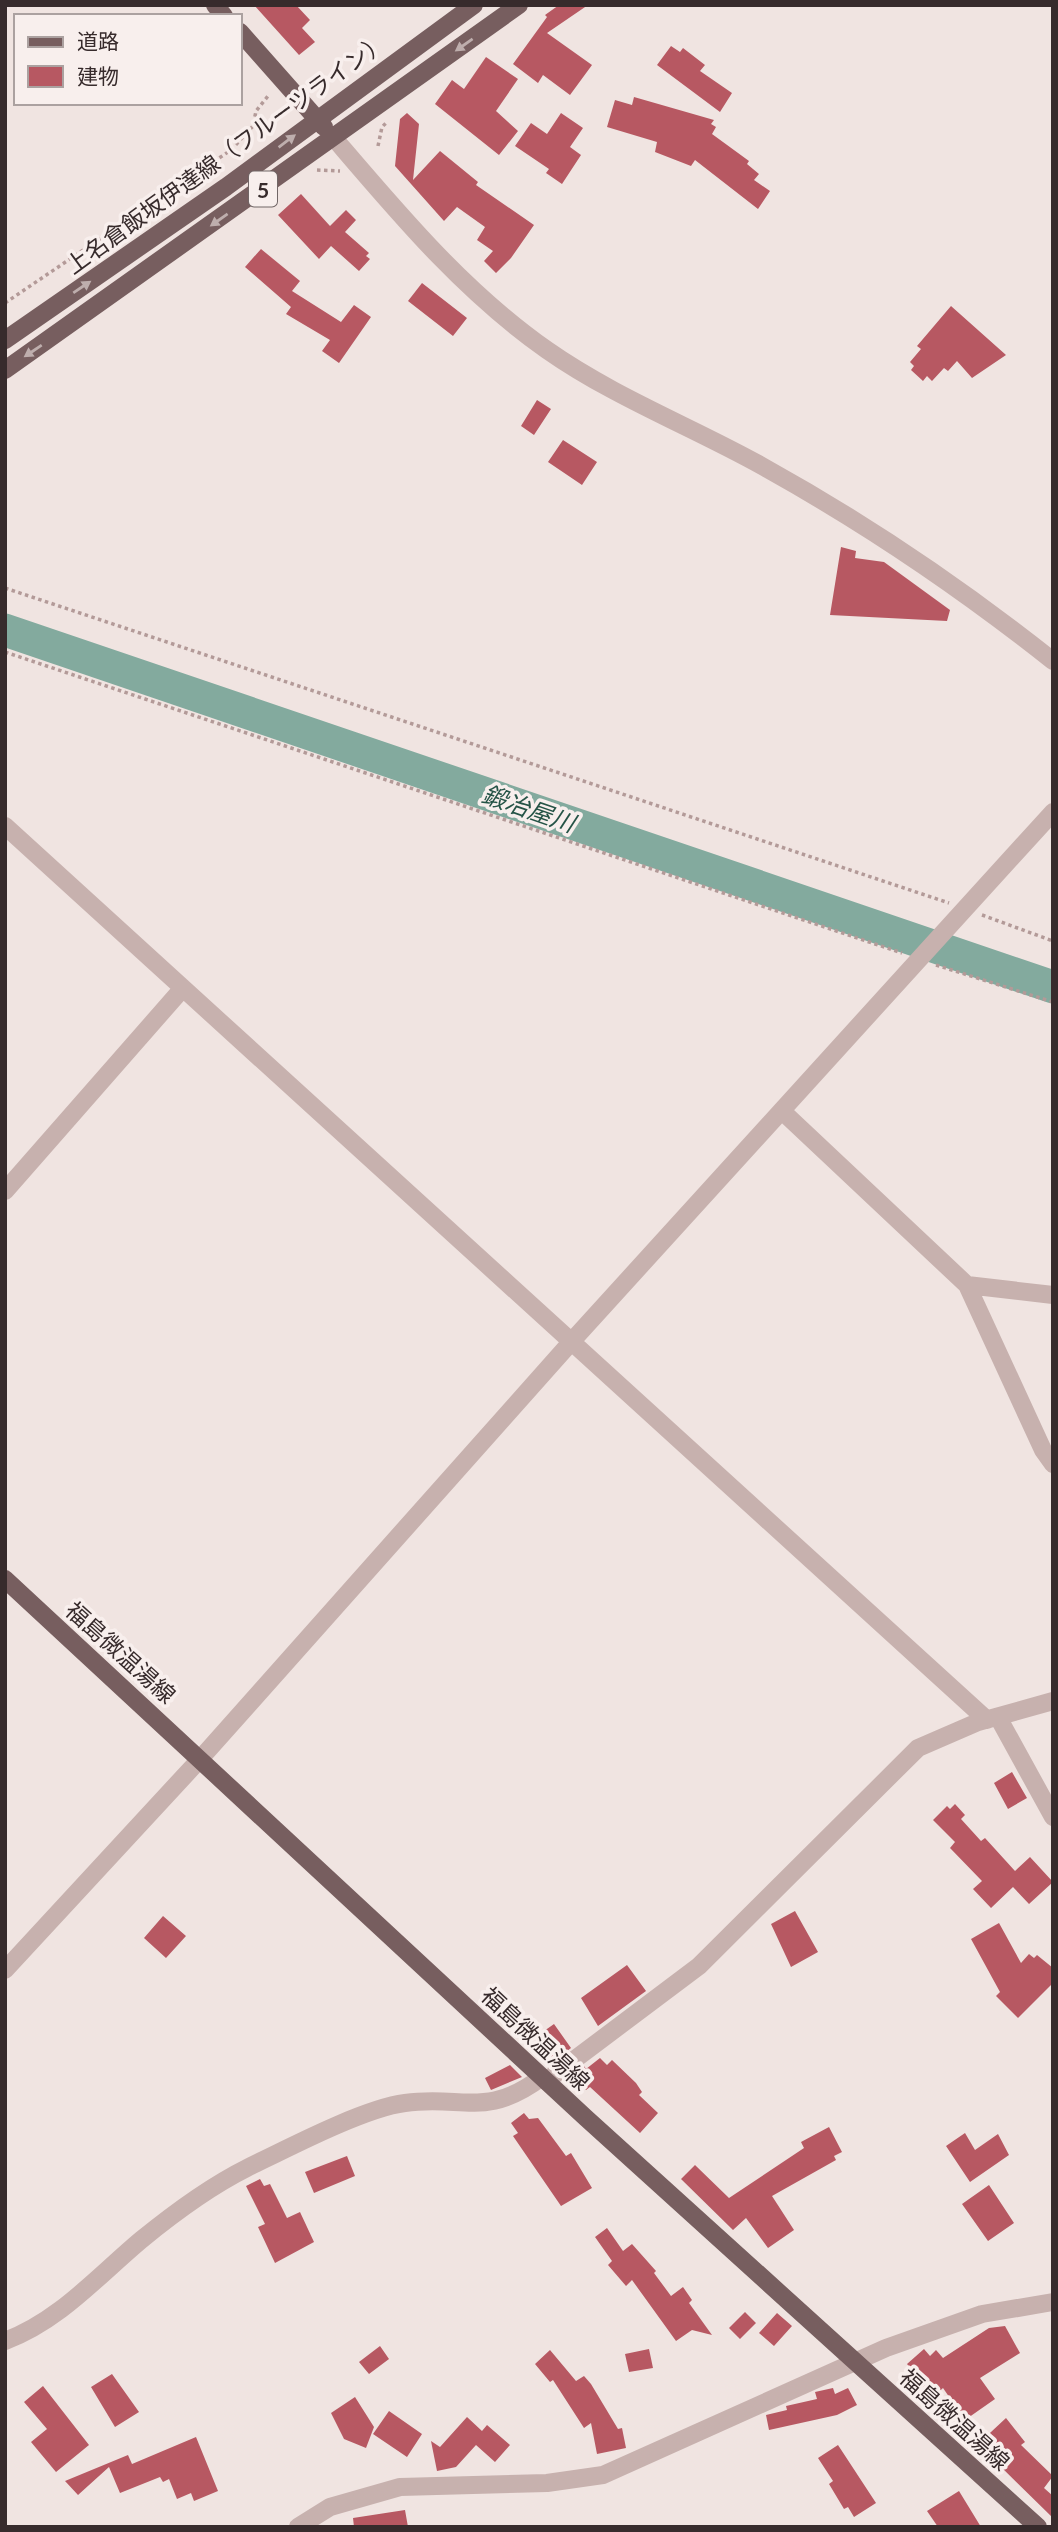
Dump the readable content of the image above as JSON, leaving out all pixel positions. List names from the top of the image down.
{
  "streets": {
    "main road": ["上名倉飯坂伊達線（フルーツライン）", "5", "福島微温湯線"]
  },
  "water": ["鍛冶屋川"],
  "legend": ["道路", "建物"]
}
